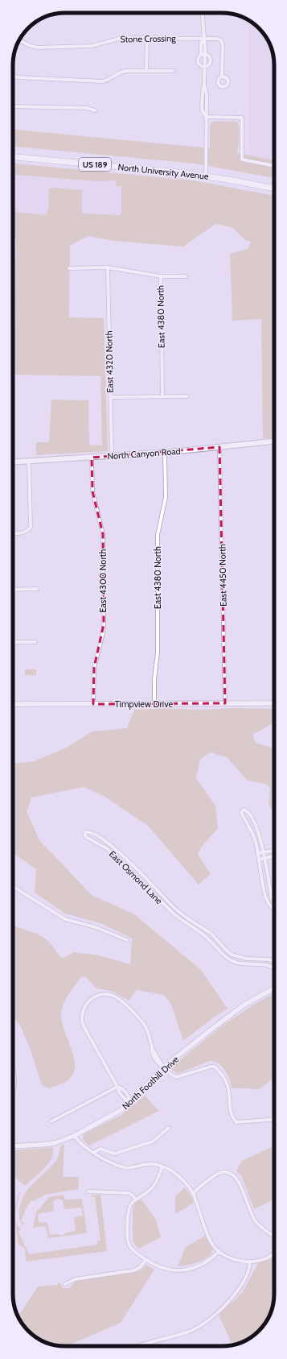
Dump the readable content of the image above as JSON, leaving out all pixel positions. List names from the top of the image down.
{
  "streets": {
    "highway": ["US 189", "North University Avenue"],
    "main road": ["North Canyon Road"],
    "street": [
      "Stone Crossing",
      "East 4380 North",
      "East 4320 North",
      "East 4450 North",
      "East 4300 North",
      "Timpview Drive",
      "East Osmond Lane",
      "North Foothill Drive"
    ]
  },
  "crossings": [
    ["East 4380 North", "North Canyon Road"],
    ["East 4380 North", "Timpview Drive"],
    ["East 4320 North", "North Canyon Road"],
    ["North Canyon Road", "East 4450 North"],
    ["North Canyon Road", "East 4300 North"],
    ["East 4450 North", "Timpview Drive"],
    ["East 4300 North", "Timpview Drive"]
  ]
}
